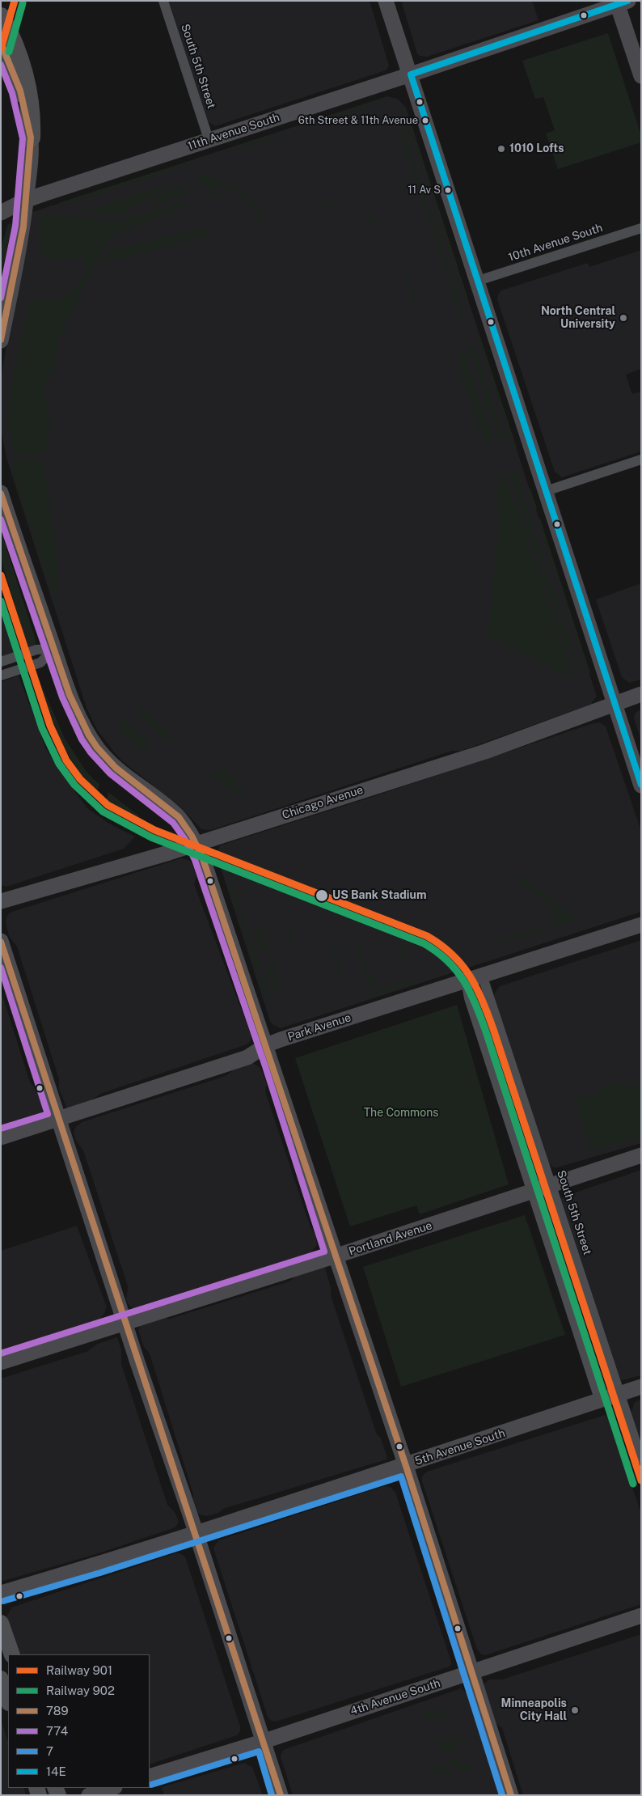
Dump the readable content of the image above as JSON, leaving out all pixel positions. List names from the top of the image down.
{
  "streets": {
    "main road": [
      "11th Avenue South",
      "Chicago Avenue",
      "Park Avenue",
      "Portland Avenue",
      "5th Avenue South",
      "4th Avenue South"
    ],
    "street": ["South 5th Street", "10th Avenue South"]
  },
  "crossings": [
    ["South 5th Street", "11th Avenue South"],
    ["South 5th Street", "Park Avenue"],
    ["South 5th Street", "Portland Avenue"],
    ["South 5th Street", "5th Avenue South"]
  ],
  "parks": ["The Commons"],
  "places": [
    "6th Street & 11th Avenue",
    "1010 Lofts",
    "11 Av S",
    "North Central University",
    "US Bank Stadium",
    "Minneapolis City Hall"
  ],
  "lines": [
    "rail line 901",
    "transit line 14E",
    "rail line 902",
    "transit line 789",
    "transit line 774",
    "transit line 7"
  ],
  "legend": [
    "Railway 901",
    "Railway 902",
    "789",
    "774",
    "7",
    "14E"
  ]
}
